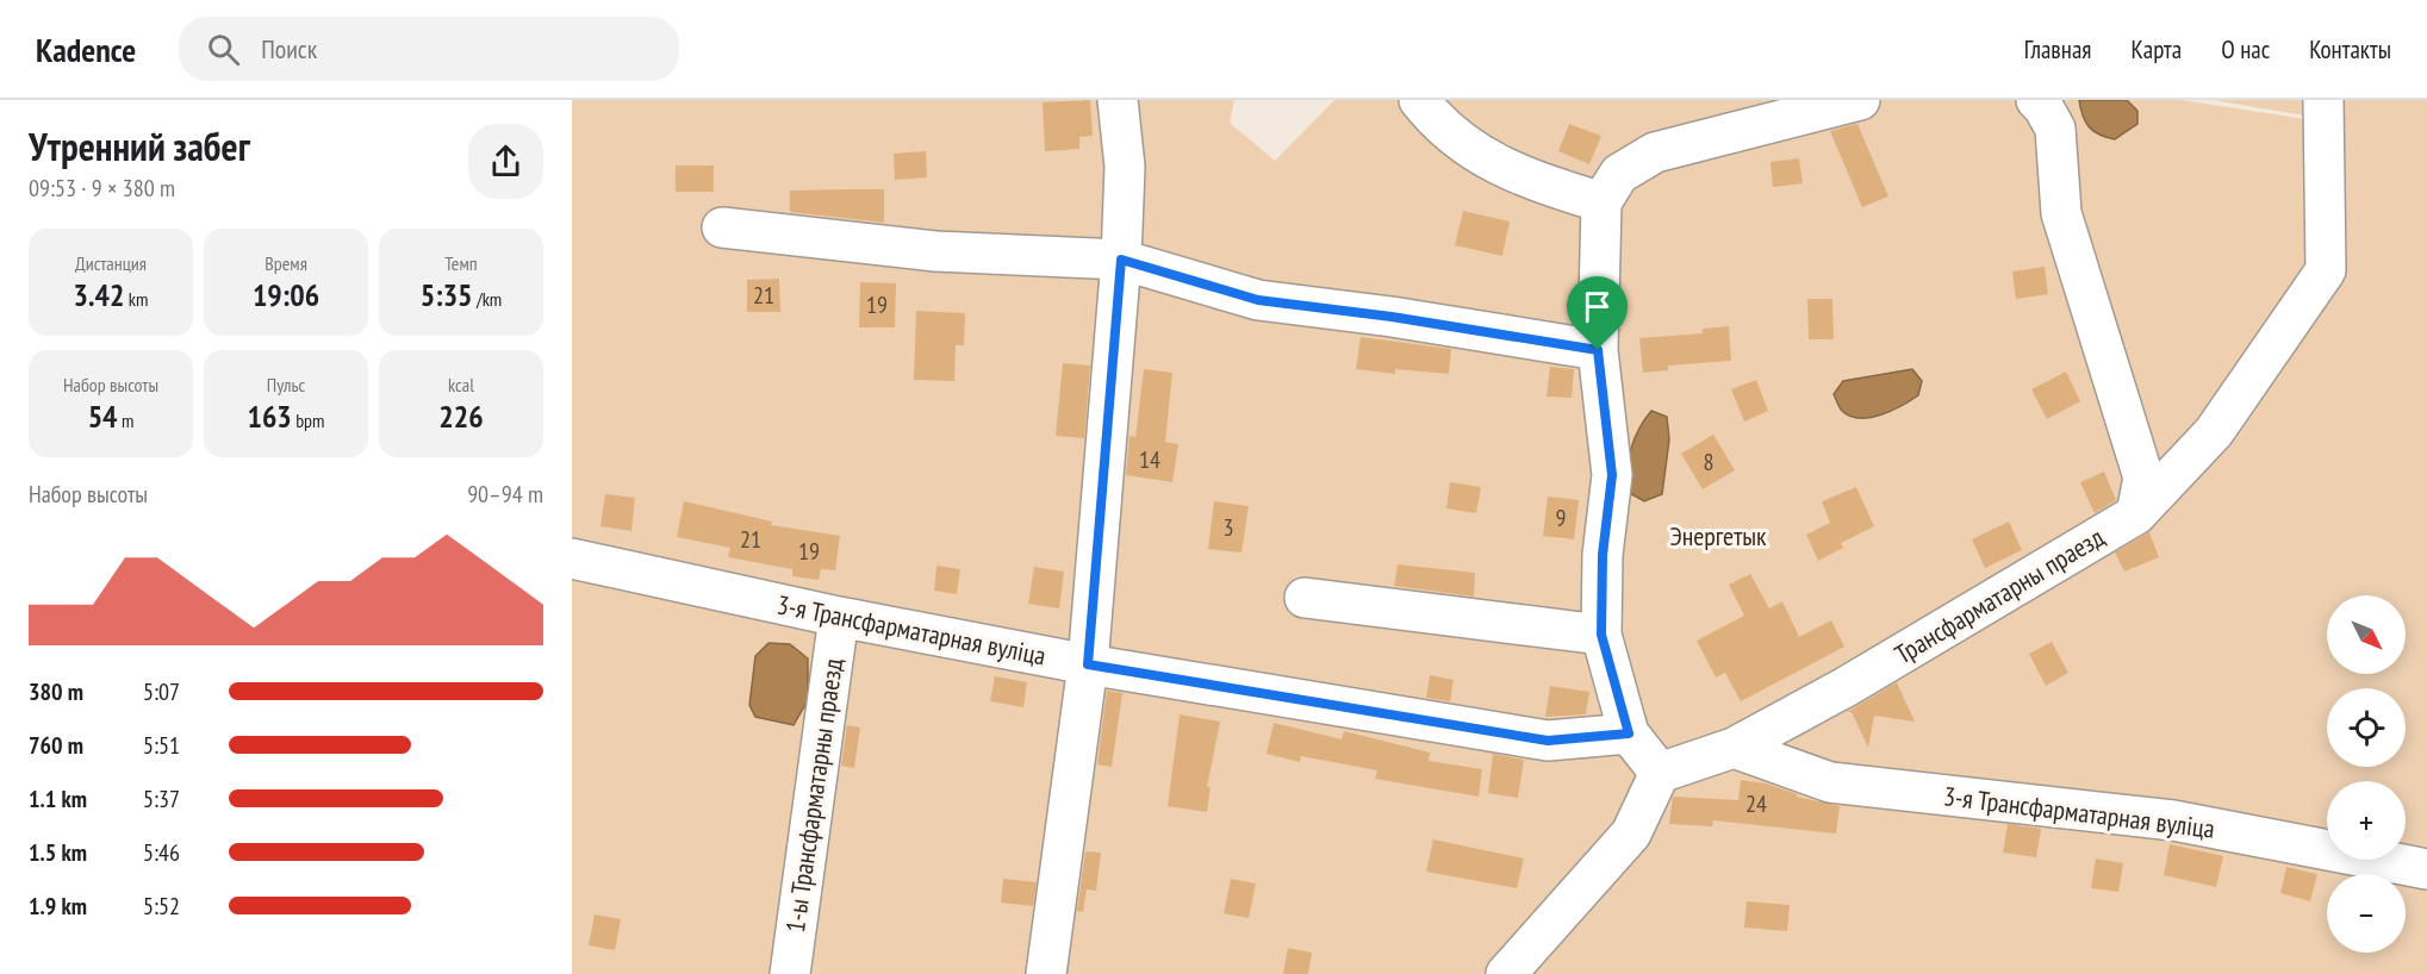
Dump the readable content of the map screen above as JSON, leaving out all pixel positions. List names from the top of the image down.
{
  "streets": {
    "lane": ["Трансфарматарны праезд", "3-я Трансфарматарная вуліца", "1-ы Трансфарматарны праезд"]
  },
  "crossings": [
    ["Трансфарматарны праезд", "3-я Трансфарматарная вуліца"],
    ["3-я Трансфарматарная вуліца", "1-ы Трансфарматарны праезд"]
  ],
  "parks": ["Энергетык"],
  "house_numbers": [
    "21",
    "19",
    "14",
    "8",
    "9",
    "3",
    "21",
    "19",
    "24"
  ],
  "north": "bottom right",
  "page": {
    "header": "Kadence",
    "search": "Поиск",
    "nav": [
      "Главная",
      "Карта",
      "О нас",
      "Контакты"
    ],
    "heading": ["Утренний забег", "09:53 · 9 × 380 m"],
    "stats": [
      ["Дистанция", "3.42 km"],
      ["Время", "19:06"],
      ["Темп", "5:35 /km"],
      ["Набор высоты", "54 m"],
      ["Пульс", "163 bpm"],
      ["kcal", "226"]
    ],
    "chart": ["Набор высоты", "90–94 m"],
    "map_buttons": ["+", "−"],
    "list": [
      {
        "name": "380 m",
        "note": "5:07"
      },
      {
        "name": "760 m",
        "note": "5:51"
      },
      {
        "name": "1.1 km",
        "note": "5:37"
      },
      {
        "name": "1.5 km",
        "note": "5:46"
      },
      {
        "name": "1.9 km",
        "note": "5:52"
      }
    ]
  }
}
